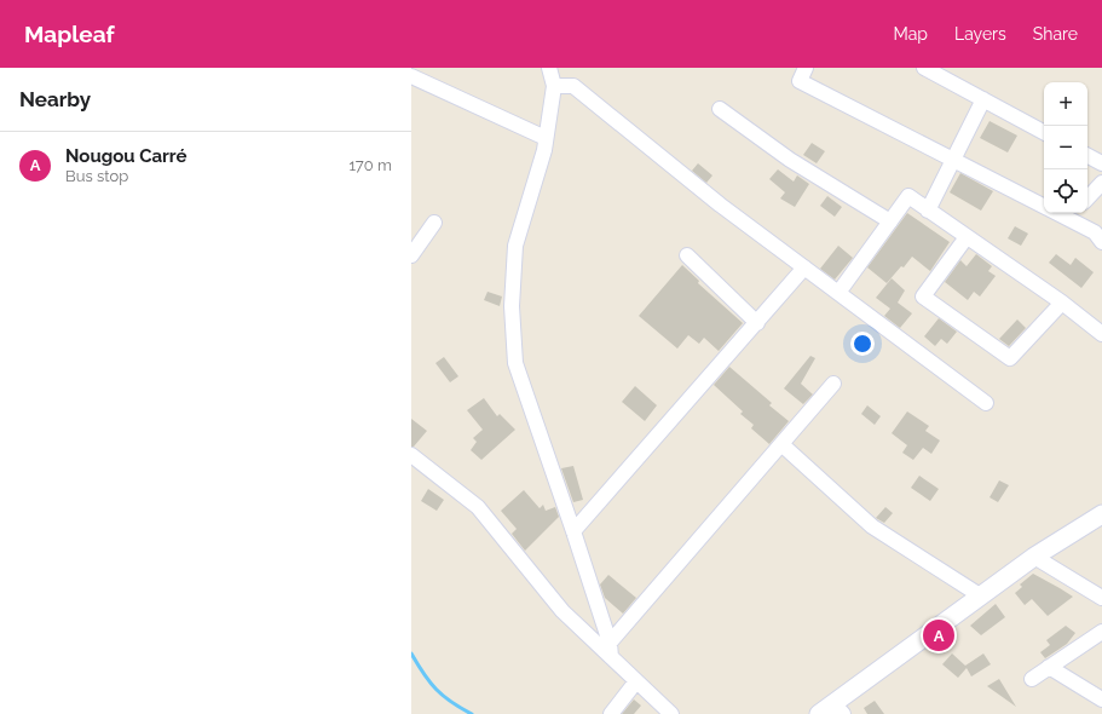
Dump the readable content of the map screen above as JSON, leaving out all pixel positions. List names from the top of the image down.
{
  "page": {
    "header": "Mapleaf",
    "nav": ["Map", "Layers", "Share"],
    "heading": "Nearby",
    "map_buttons": ["+", "−"],
    "list": [
      {
        "mark": "A",
        "name": "Nougou Carré",
        "note": "Bus stop",
        "value": "170 m"
      }
    ],
    "pins": "A"
  }
}
